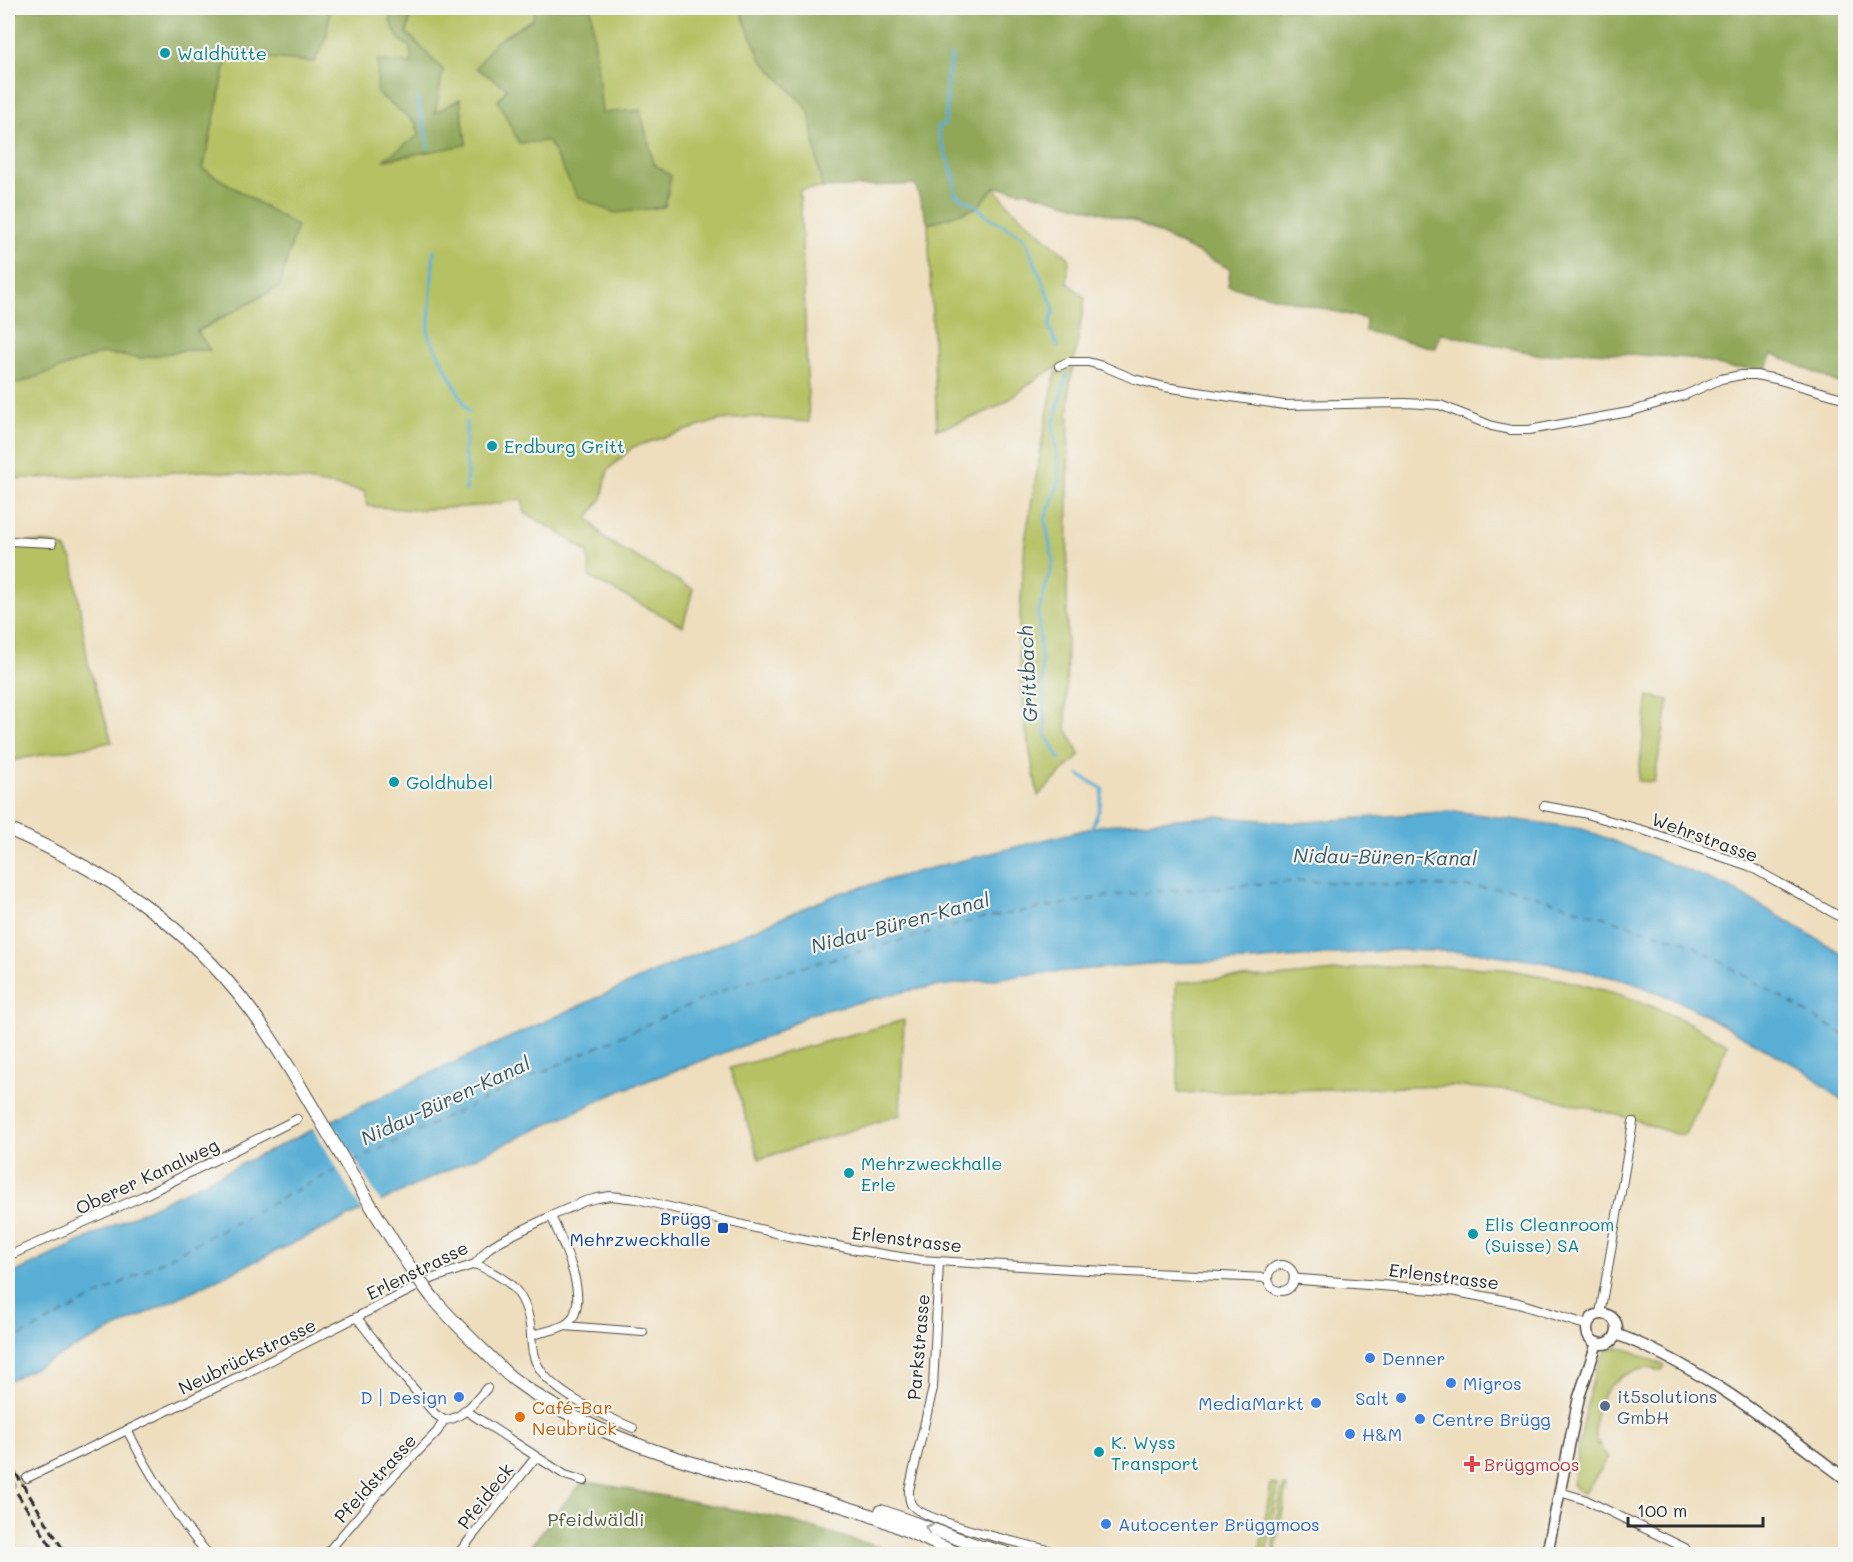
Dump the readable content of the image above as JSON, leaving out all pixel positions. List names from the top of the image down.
{
  "streets": {
    "street": [
      "Wehrstrasse",
      "Oberer Kanalweg",
      "Erlenstrasse",
      "Parkstrasse",
      "Neubrückstrasse",
      "Pfeidstrasse",
      "Pfeideck"
    ]
  },
  "crossings": [
    ["Erlenstrasse", "Parkstrasse"],
    ["Erlenstrasse", "Neubrückstrasse"]
  ],
  "water": ["Grittbach", "Nidau-Büren-Kanal"],
  "parks": ["Pfeidwäldli"],
  "places": {
    "other": [
      "Waldhütte",
      "Erdburg Gritt",
      "Goldhubel",
      "Mehrzweckhalle Erle",
      "Elis Cleanroom (Suisse) SA",
      "Denner",
      "Migros",
      "D | Design",
      "Salt",
      "MediaMarkt",
      "it5solutions GmbH",
      "Café-Bar Neubrück",
      "Centre Brügg",
      "H&M",
      "K. Wyss Transport",
      "Autocenter Brüggmoos"
    ],
    "transit": ["Brügg Mehrzweckhalle"],
    "health": ["Brüggmoos"]
  },
  "scale_bar": "100 m"
}
